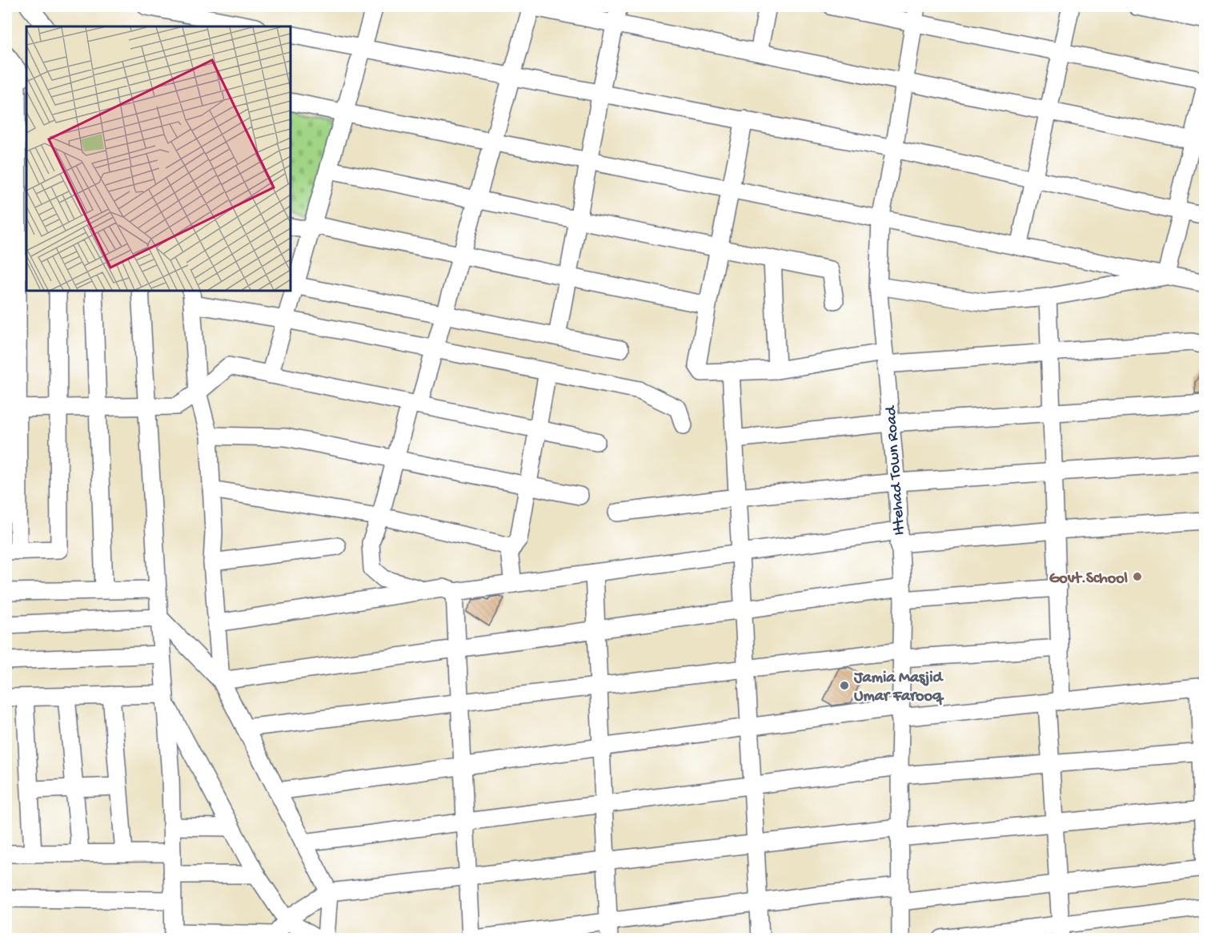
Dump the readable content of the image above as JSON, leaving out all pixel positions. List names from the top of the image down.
{
  "streets": {
    "street": ["Ittehad Town Road"]
  },
  "places": ["Govt.School", "Jamia Masjid Umar Farooq"]
}
